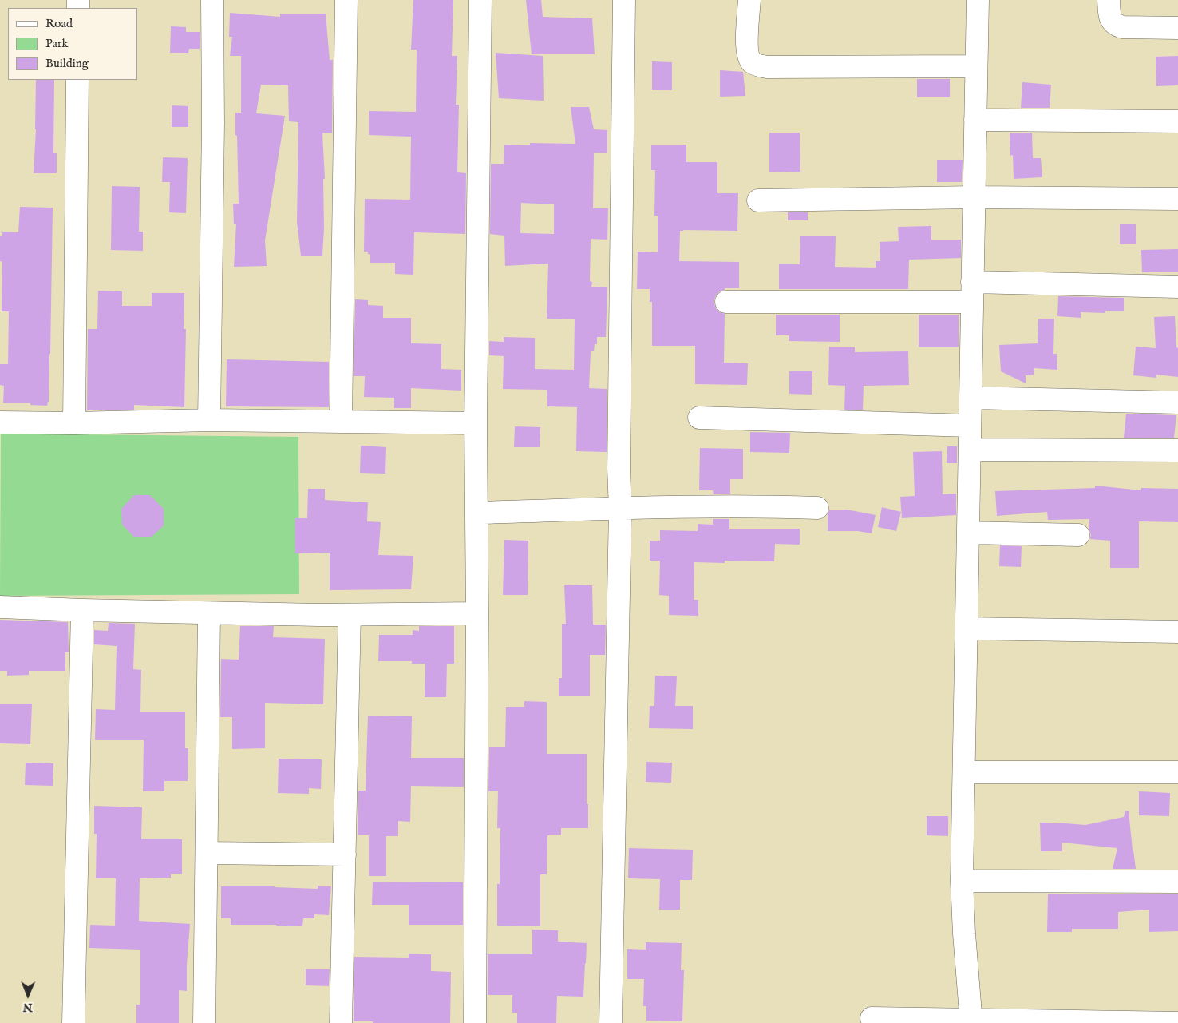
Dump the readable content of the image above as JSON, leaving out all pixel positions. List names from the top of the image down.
{
  "legend": ["Road", "Park", "Building"],
  "north": "bottom"
}
